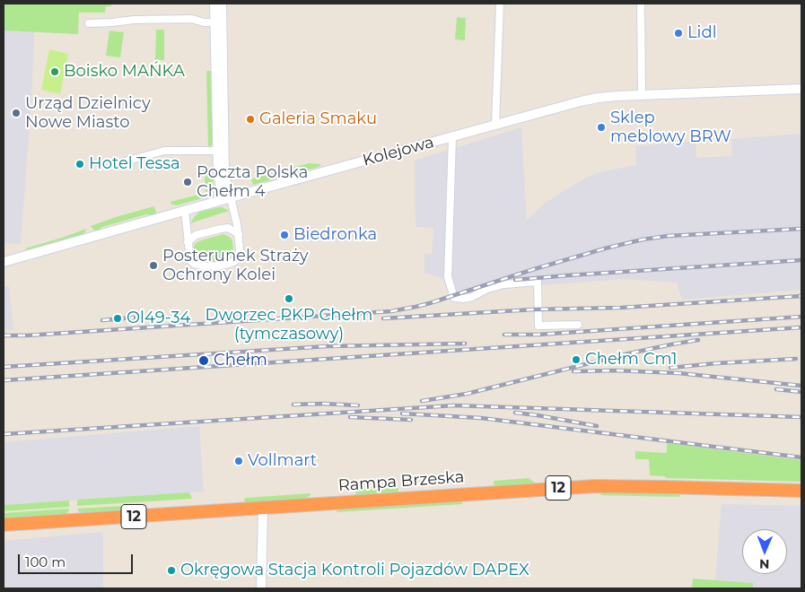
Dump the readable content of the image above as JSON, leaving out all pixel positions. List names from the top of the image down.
{
  "streets": {
    "highway": ["Rampa Brzeska", "12"],
    "street": ["Kolejowa"]
  },
  "places": [
    "Lidl",
    "Boisko MAŃKA",
    "Urząd Dzielnicy Nowe Miasto",
    "Galeria Smaku",
    "Sklep meblowy BRW",
    "Hotel Tessa",
    "Poczta Polska Chełm 4",
    "Biedronka",
    "Posterunek Straży Ochrony Kolei",
    "Dworzec PKP Chełm (tymczasowy)",
    "Ol49-34",
    "Chełm Cm1",
    "Chełm",
    "Vollmart",
    "Okręgowa Stacja Kontroli Pojazdów DAPEX"
  ],
  "scale_bar": "100 m",
  "north": "bottom"
}
